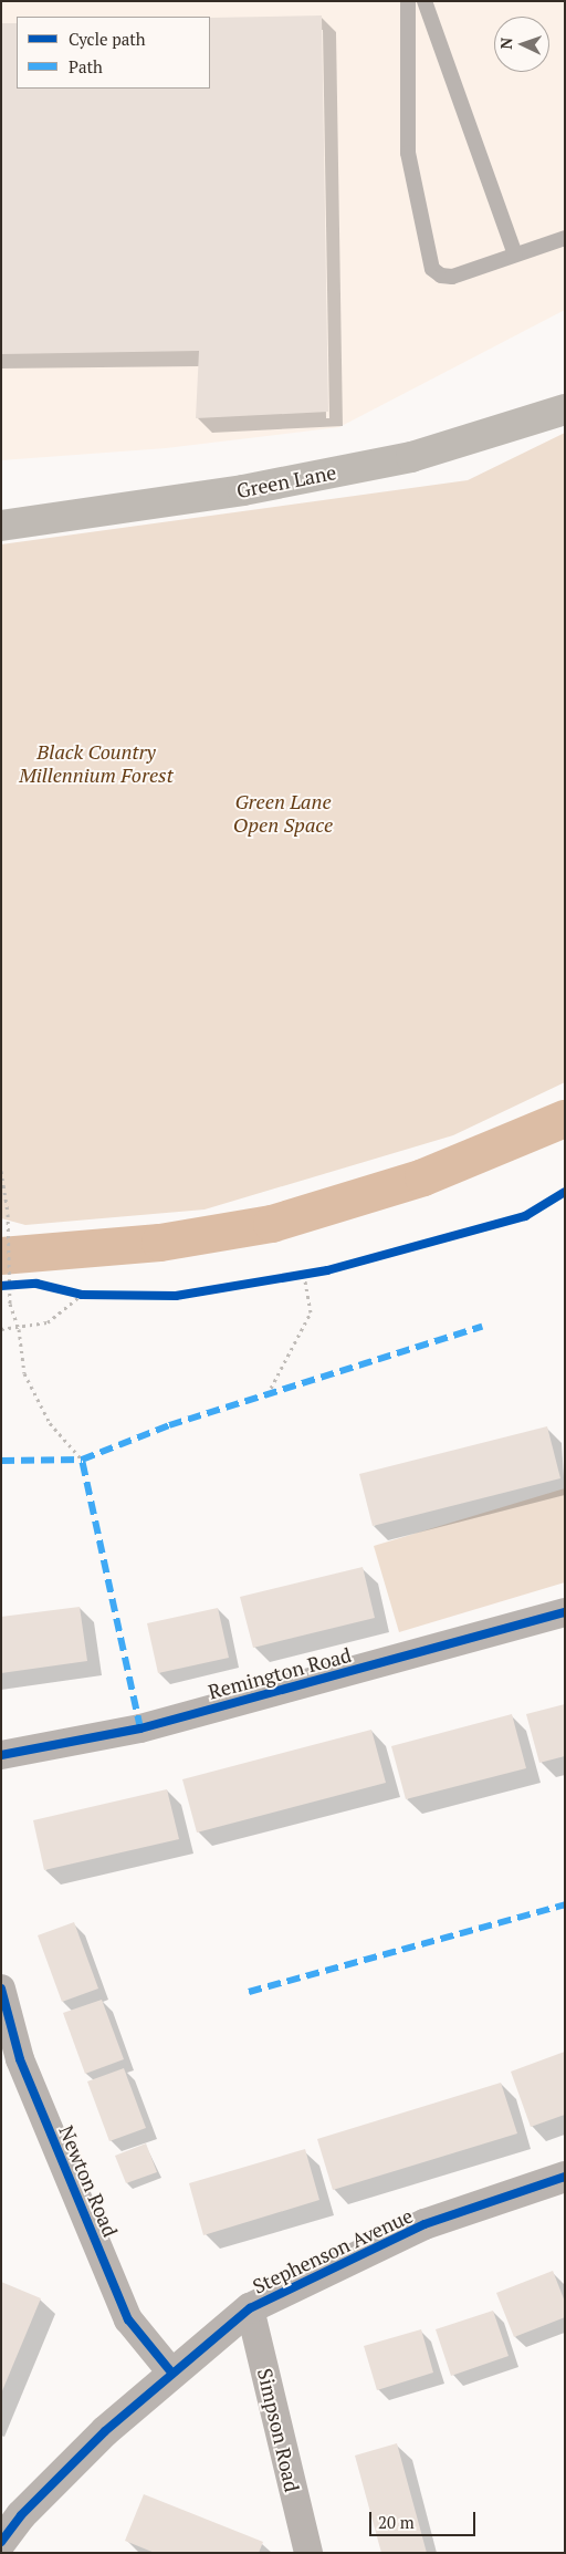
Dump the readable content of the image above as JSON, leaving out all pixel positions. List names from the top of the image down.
{
  "streets": {
    "highway": ["Green Lane"],
    "street": [
      "Remington Road",
      "Newton Road",
      "Stephenson Avenue",
      "Simpson Road"
    ]
  },
  "crossings": [
    ["Newton Road", "Stephenson Avenue"],
    ["Stephenson Avenue", "Simpson Road"]
  ],
  "parks": ["Black Country Millennium Forest", "Green Lane Open Space"],
  "legend": ["Cycle path", "Path"],
  "scale_bar": "20 m",
  "north": "left"
}
